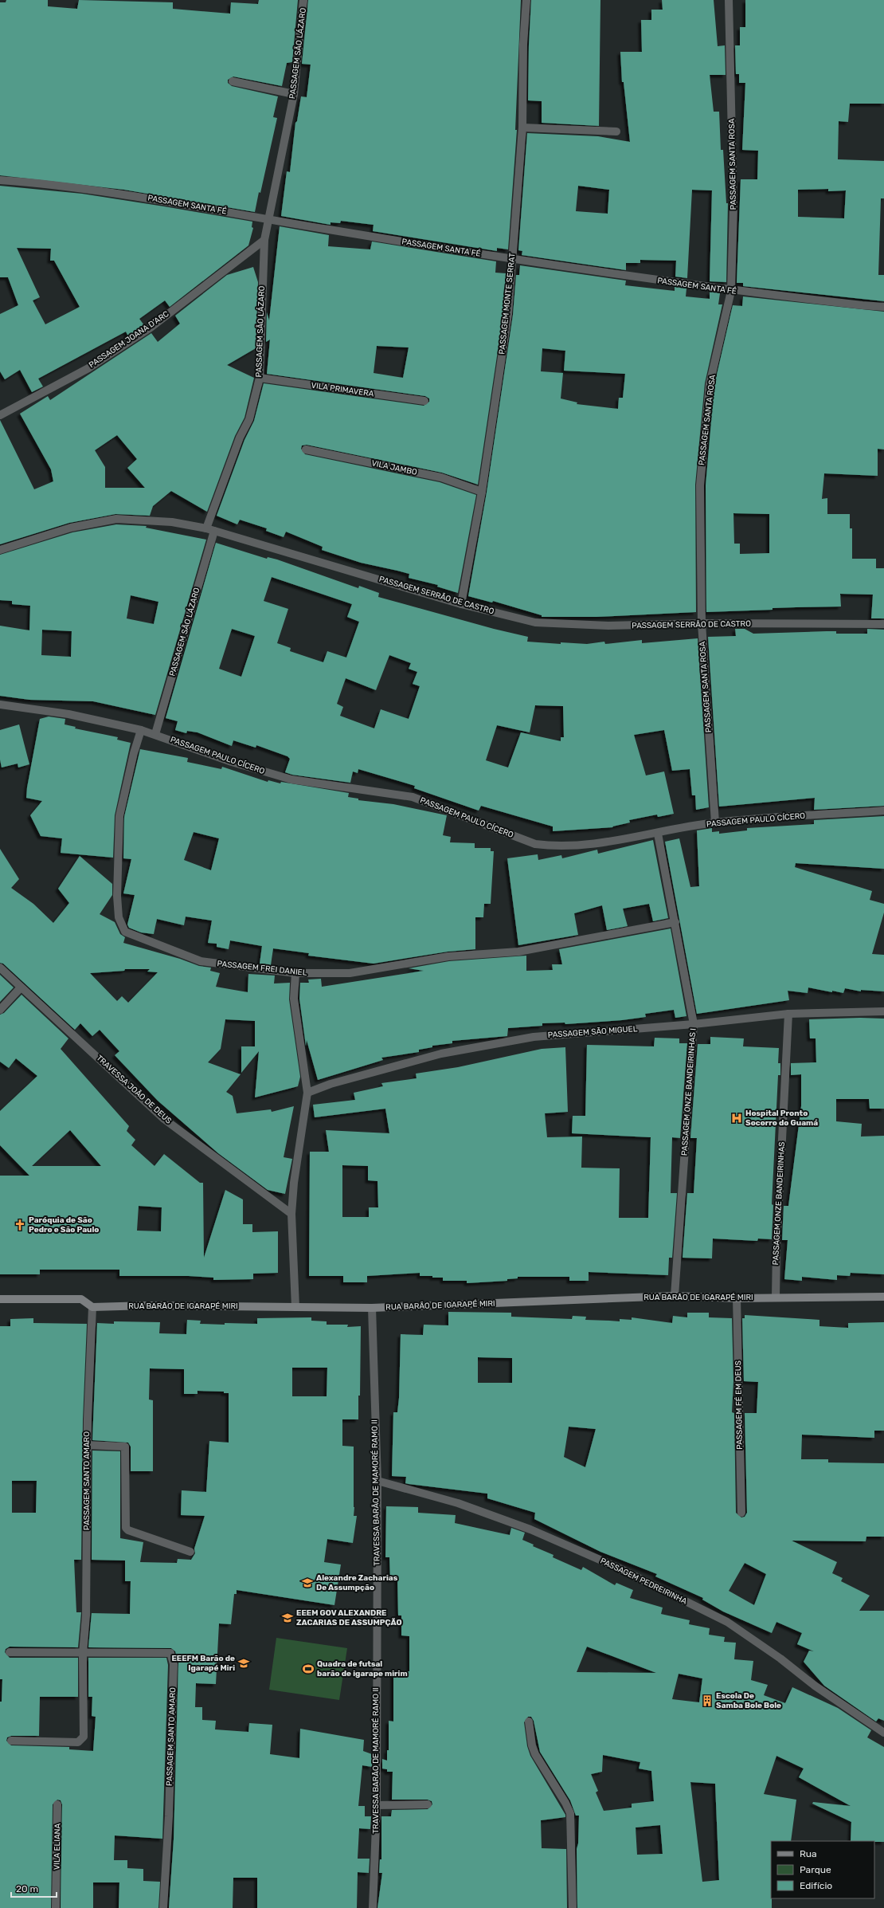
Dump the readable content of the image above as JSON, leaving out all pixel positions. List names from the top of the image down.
{
  "streets": {
    "main road": ["RUA BARÃO DE IGARAPÉ MIRI"],
    "street": [
      "PASSAGEM SÃO LÁZARO",
      "PASSAGEM SANTA ROSA",
      "PASSAGEM SANTA FÉ",
      "PASSAGEM MONTE SERRAT",
      "PASSAGEM JOANA D’ARC",
      "VILA PRIMAVERA",
      "VILA JAMBO",
      "PASSAGEM SERRÃO DE CASTRO",
      "PASSAGEM PAULO CÍCERO",
      "PASSAGEM FREI DANIEL",
      "PASSAGEM SÃO MIGUEL",
      "TRAVESSA JOÃO DE DEUS",
      "PASSAGEM ONZE BANDEIRINHAS I",
      "PASSAGEM ONZE BANDEIRINHAS",
      "PASSAGEM FÉ EM DEUS",
      "PASSAGEM SANTO AMARO",
      "TRAVESSA BARÃO DE MAMORÉ RAMO II",
      "PASSAGEM PEDREIRINHA",
      "VILA ELIANA"
    ]
  },
  "crossings": [
    ["PASSAGEM SÃO LÁZARO", "PASSAGEM SANTA FÉ"],
    ["PASSAGEM SÃO LÁZARO", "PASSAGEM JOANA D’ARC"],
    ["PASSAGEM SÃO LÁZARO", "VILA PRIMAVERA"],
    ["PASSAGEM SÃO LÁZARO", "PASSAGEM SERRÃO DE CASTRO"],
    ["PASSAGEM SÃO LÁZARO", "PASSAGEM PAULO CÍCERO"],
    ["PASSAGEM SANTA ROSA", "PASSAGEM SANTA FÉ"],
    ["PASSAGEM SANTA ROSA", "PASSAGEM SERRÃO DE CASTRO"],
    ["PASSAGEM SANTA ROSA", "PASSAGEM PAULO CÍCERO"],
    ["PASSAGEM SANTA FÉ", "PASSAGEM MONTE SERRAT"],
    ["PASSAGEM MONTE SERRAT", "VILA JAMBO"],
    ["PASSAGEM MONTE SERRAT", "PASSAGEM SERRÃO DE CASTRO"],
    ["PASSAGEM PAULO CÍCERO", "PASSAGEM FREI DANIEL"],
    ["PASSAGEM PAULO CÍCERO", "PASSAGEM ONZE BANDEIRINHAS I"],
    ["PASSAGEM FREI DANIEL", "PASSAGEM ONZE BANDEIRINHAS I"],
    ["PASSAGEM SÃO MIGUEL", "PASSAGEM ONZE BANDEIRINHAS I"],
    ["PASSAGEM SÃO MIGUEL", "PASSAGEM ONZE BANDEIRINHAS"],
    ["PASSAGEM ONZE BANDEIRINHAS I", "RUA BARÃO DE IGARAPÉ MIRI"],
    ["PASSAGEM ONZE BANDEIRINHAS", "RUA BARÃO DE IGARAPÉ MIRI"],
    ["RUA BARÃO DE IGARAPÉ MIRI", "PASSAGEM FÉ EM DEUS"],
    ["RUA BARÃO DE IGARAPÉ MIRI", "PASSAGEM SANTO AMARO"],
    ["RUA BARÃO DE IGARAPÉ MIRI", "TRAVESSA BARÃO DE MAMORÉ RAMO II"],
    ["TRAVESSA BARÃO DE MAMORÉ RAMO II", "PASSAGEM PEDREIRINHA"]
  ],
  "places": {
    "hospital": ["Hospital Pronto Socorro do Guamá"],
    "church": ["Paróquia de São Pedro e São Paulo"],
    "school or university": ["Alexandre Zacharias De Assumpção", "EEEM GOV ALEXANDRE ZACARIAS DE ASSUMPÇÃO", "EEEFM Barão de Igarapé Miri"],
    "sports": ["Quadra de futsal barão de igarape mirim"],
    "building": ["Escola De Samba Bole Bole"]
  },
  "legend": ["Rua", "Parque", "Edifício"],
  "scale_bar": "20 m"
}
